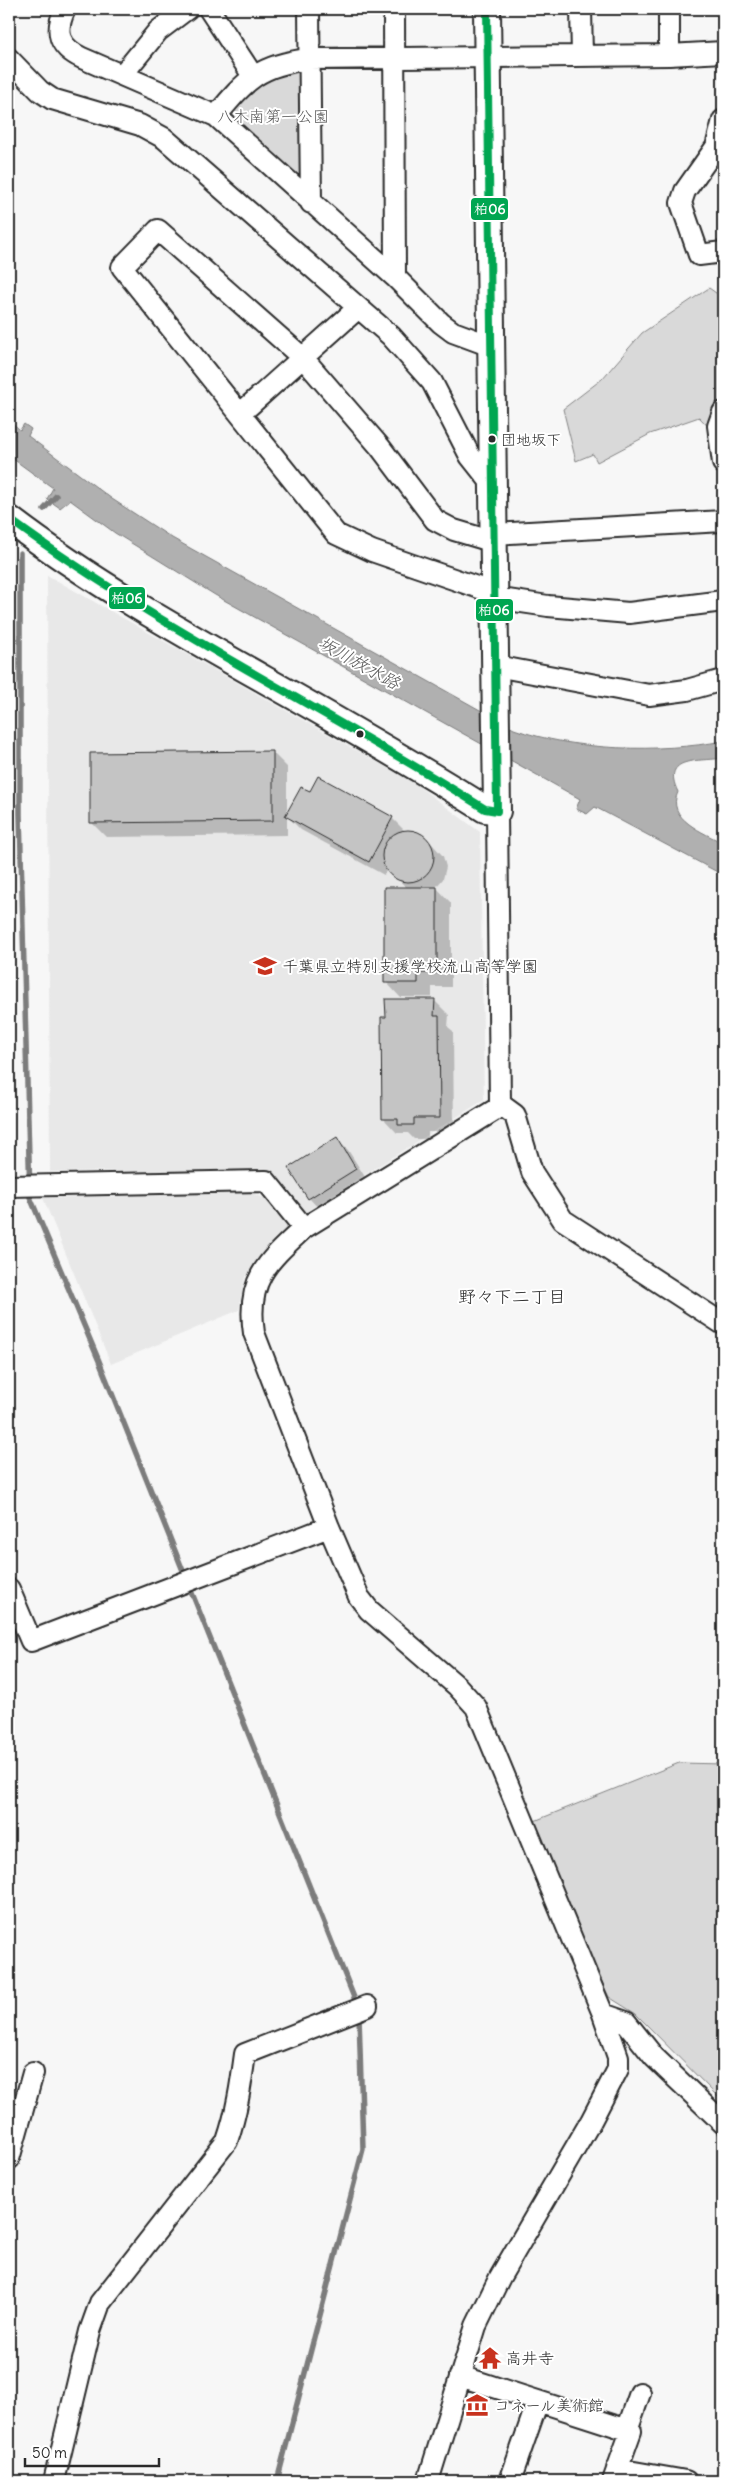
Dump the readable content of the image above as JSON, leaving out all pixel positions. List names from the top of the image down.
{
  "districts": ["野々下二丁目"],
  "water": ["坂川放水路"],
  "parks": ["八木南第一公園"],
  "places": {
    "other": ["団地坂下"],
    "school or university": ["千葉県立特別支援学校流山高等学園"],
    "temple": ["高井寺"],
    "museum": ["コネール美術館"]
  },
  "lines": ["transit line 柏06"],
  "scale_bar": "50 m"
}
